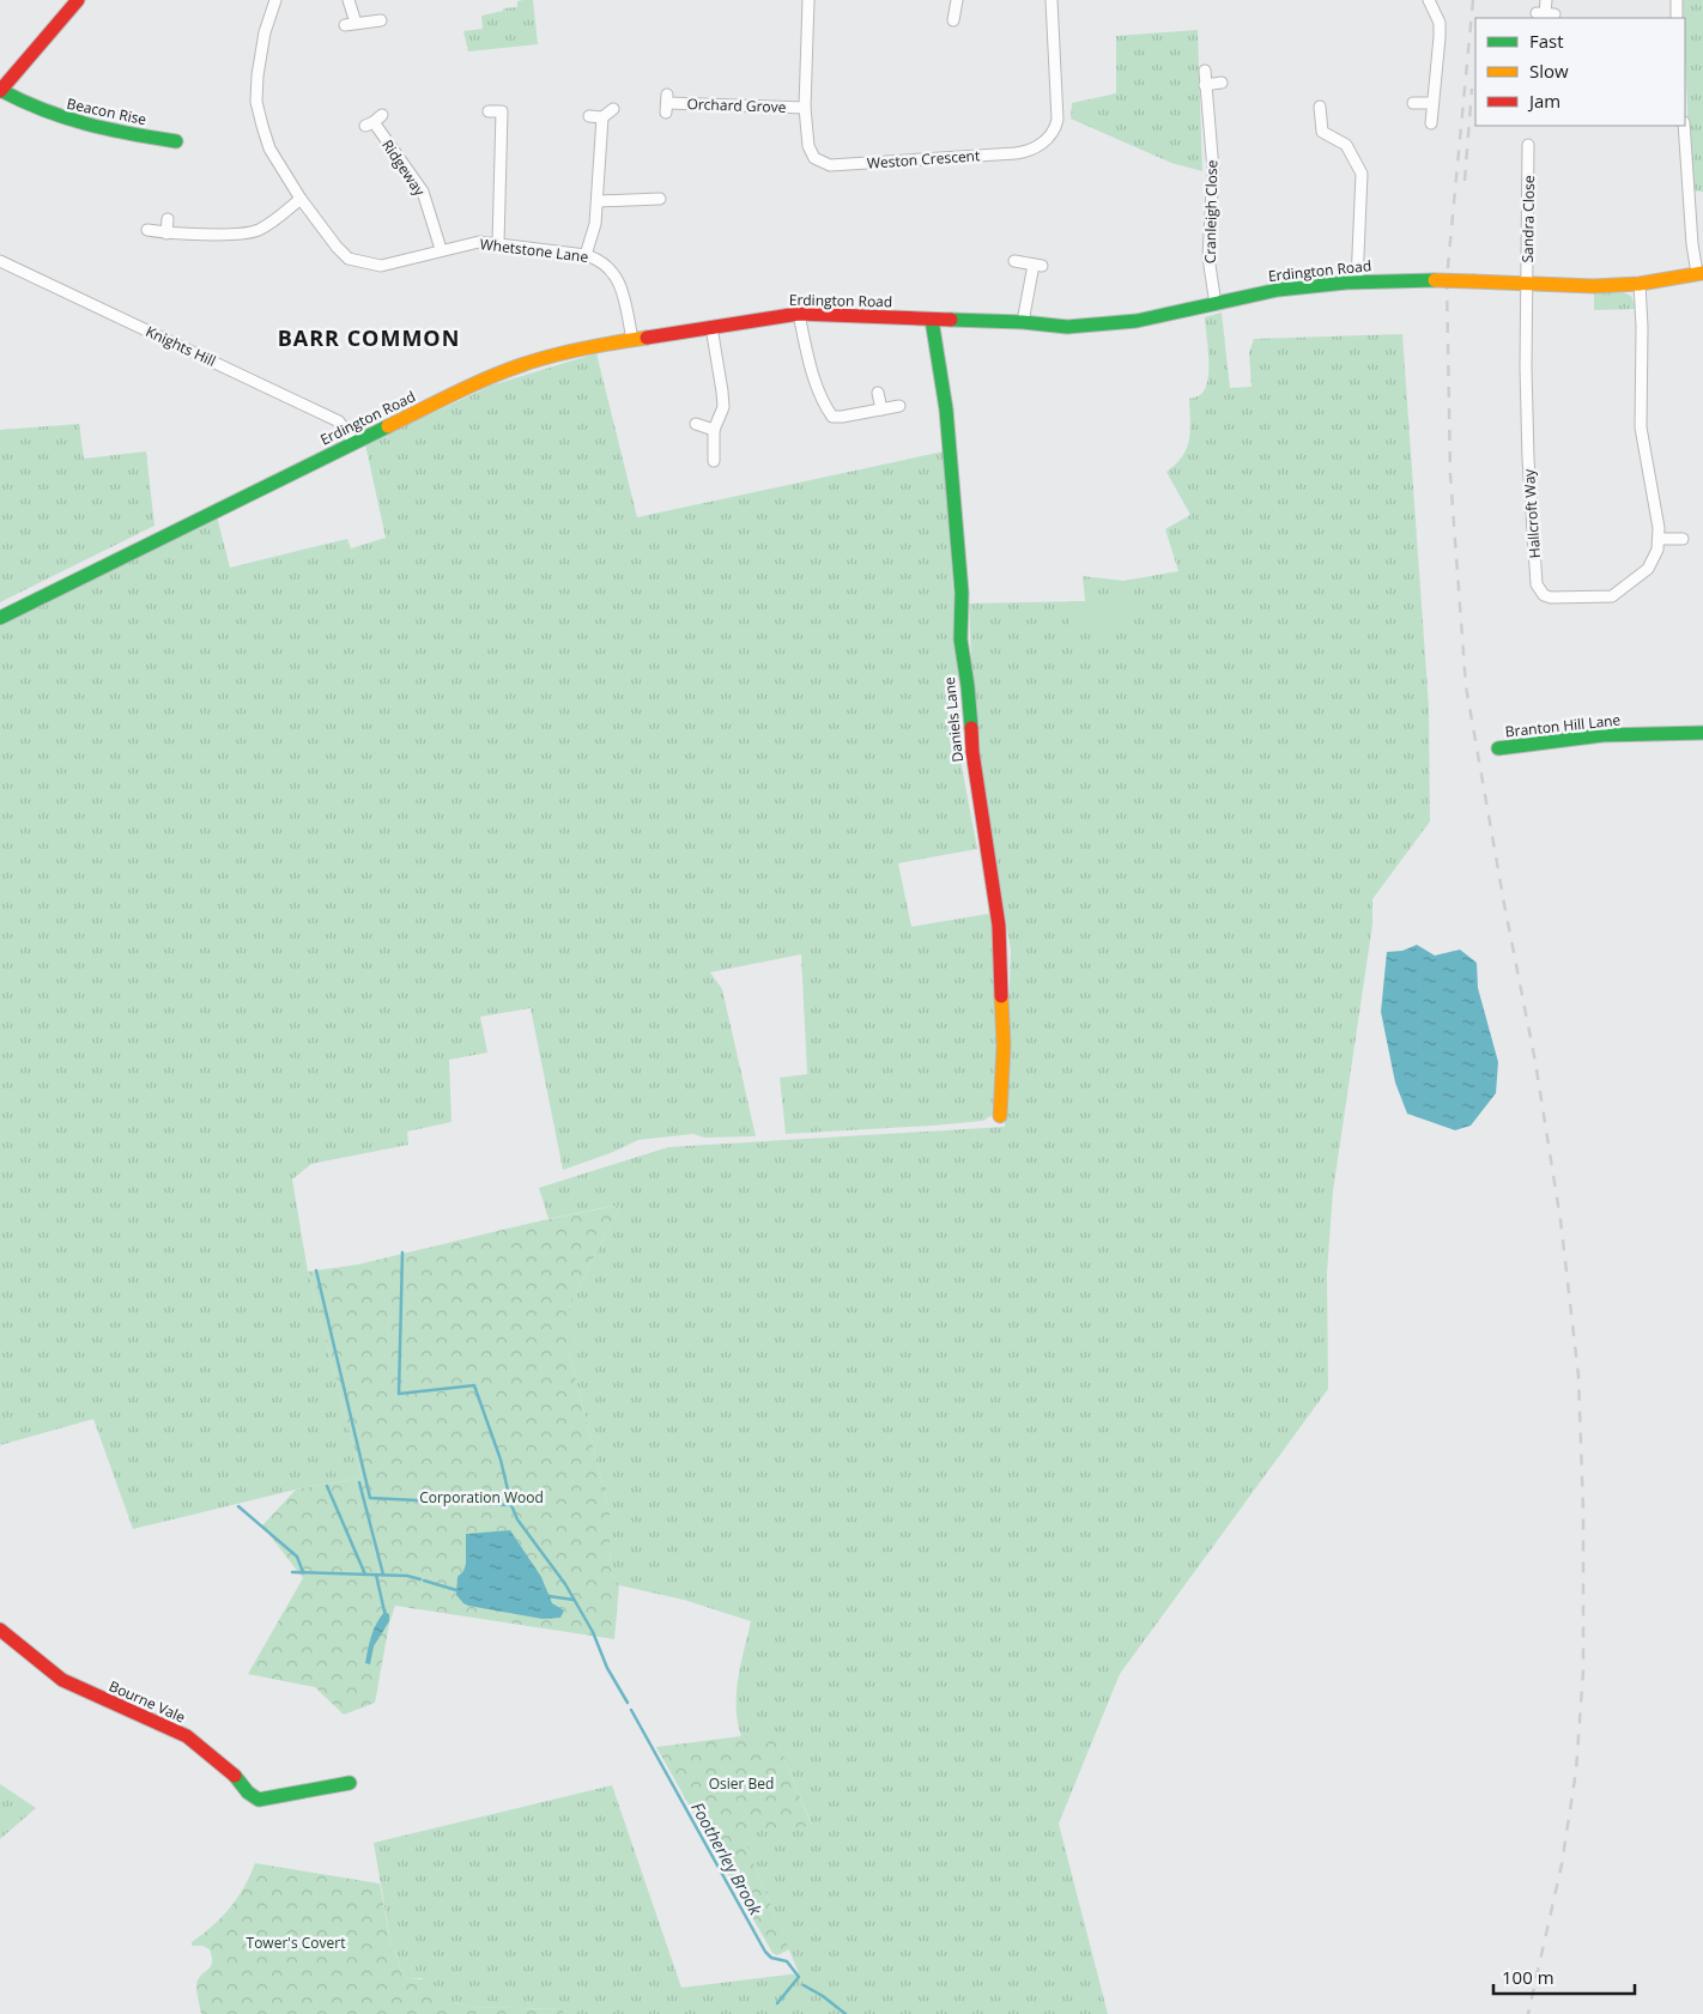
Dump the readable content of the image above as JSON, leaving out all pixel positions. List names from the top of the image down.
{
  "streets": {
    "street": [
      "Orchard Grove",
      "Beacon Rise",
      "Weston Crescent",
      "Ridgeway",
      "Cranleigh Close",
      "Sandra Close",
      "Whetstone Lane",
      "Erdington Road",
      "Knights Hill",
      "Hallcroft Way",
      "Daniels Lane",
      "Branton Hill Lane",
      "Bourne Vale"
    ]
  },
  "crossings": [
    ["Orchard Grove", "Weston Crescent"],
    ["Ridgeway", "Whetstone Lane"],
    ["Cranleigh Close", "Erdington Road"],
    ["Sandra Close", "Erdington Road"],
    ["Sandra Close", "Hallcroft Way"],
    ["Whetstone Lane", "Erdington Road"],
    ["Erdington Road", "Knights Hill"],
    ["Erdington Road", "Hallcroft Way"],
    ["Erdington Road", "Daniels Lane"]
  ],
  "districts": ["BARR COMMON"],
  "water": ["Footherley Brook"],
  "parks": ["Corporation Wood", "Osier Bed", "Tower's Covert"],
  "legend": ["Fast", "Slow", "Jam"],
  "scale_bar": "100 m"
}
